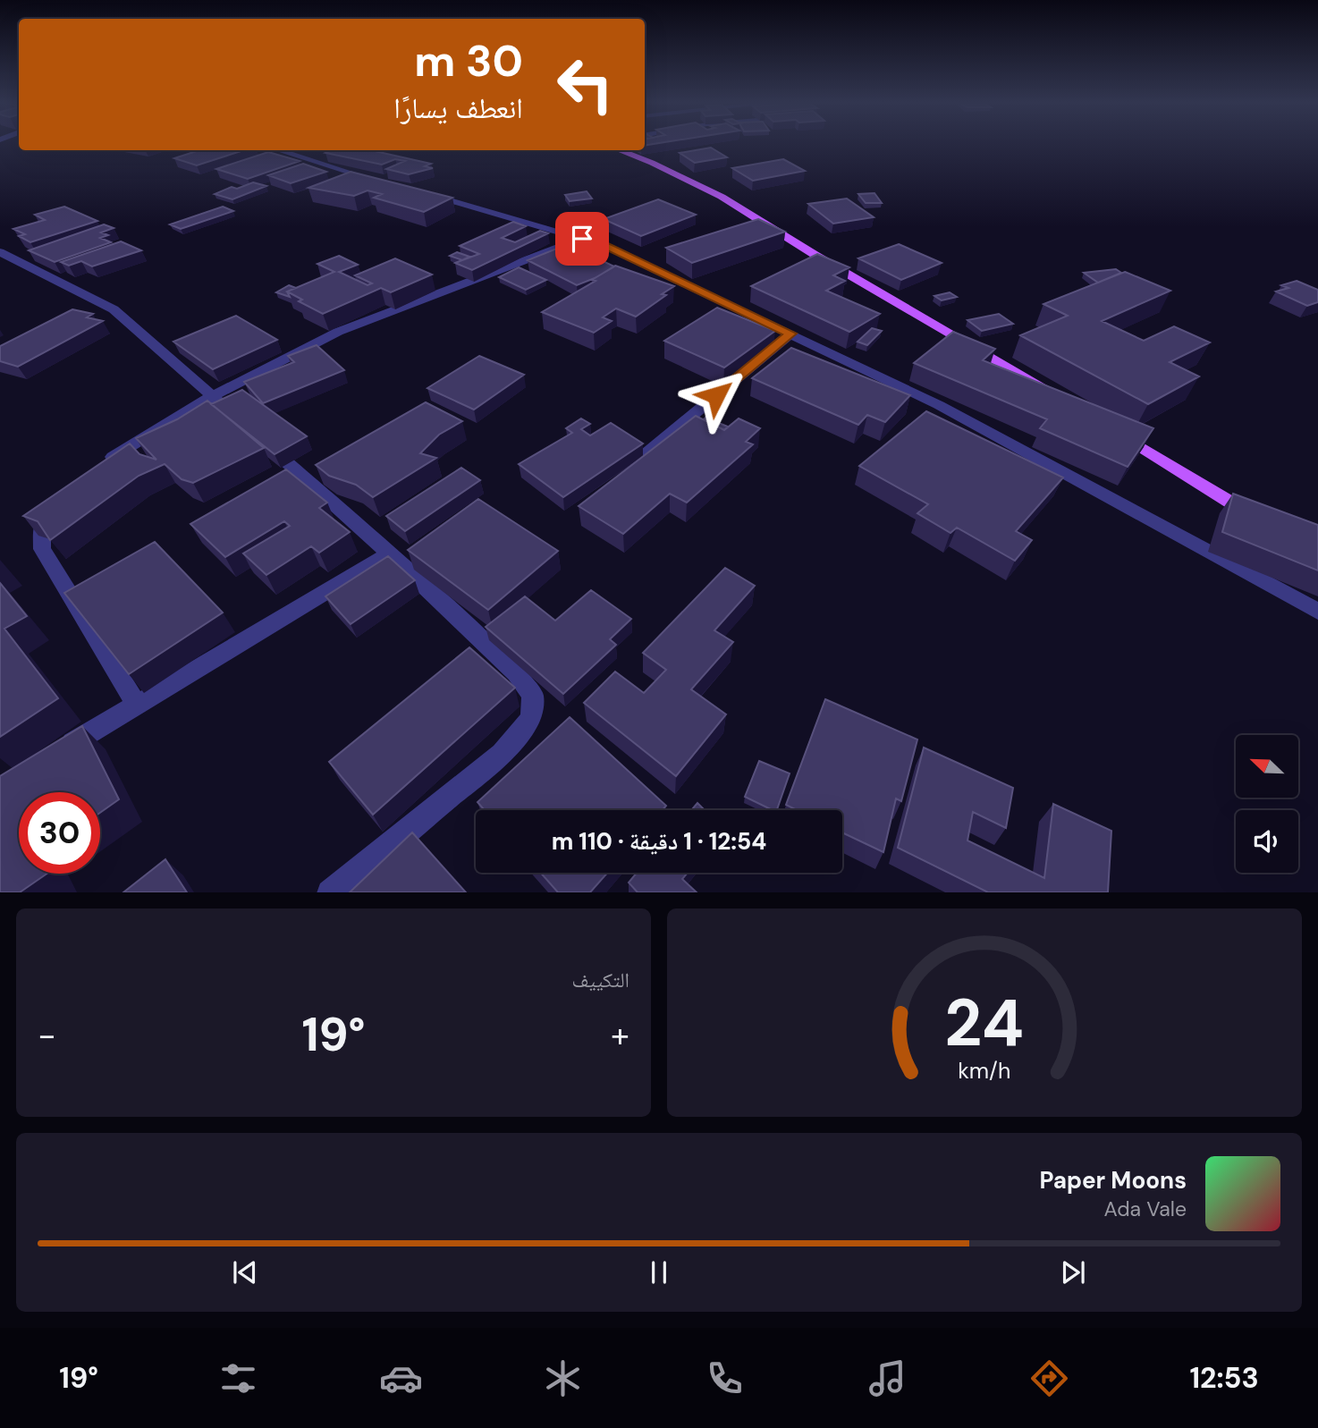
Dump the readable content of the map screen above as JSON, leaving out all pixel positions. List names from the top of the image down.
{
  "north": "top left",
  "page": {
    "turn": ["30 m", "انعطف يسارًا"],
    "limit": "30",
    "trip": "12:54 · 1 دقيقة · 110 m",
    "tile": "التكييف",
    "heat": ["−", "19°", "+"],
    "song": ["Paper Moons", "Ada Vale"],
    "tabs": ["12:53", "19°"],
    "gauge": ["24", "km/h"]
  }
}
